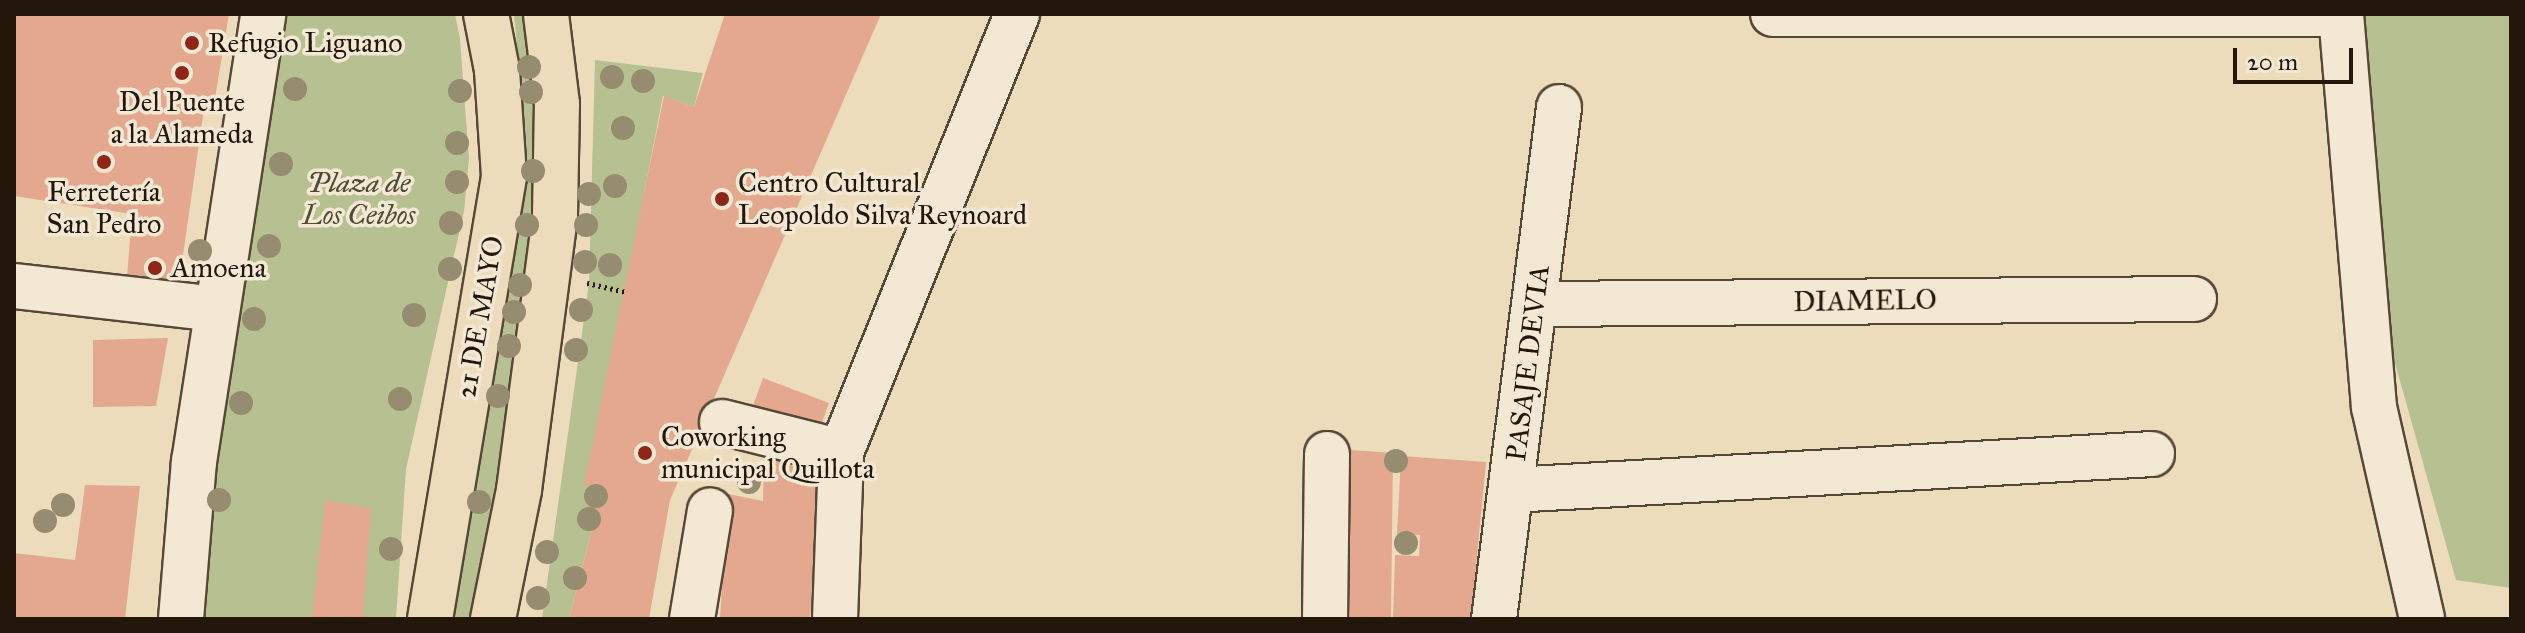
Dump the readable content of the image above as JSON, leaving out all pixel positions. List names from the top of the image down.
{
  "streets": {
    "main road": ["21 DE MAYO"],
    "street": ["DIAMELO", "PASAJE DEVIA"]
  },
  "crossings": [
    ["DIAMELO", "PASAJE DEVIA"]
  ],
  "parks": ["Plaza de Los Ceibos"],
  "places": [
    "Refugio Liguano",
    "Del Puente a la Alameda",
    "Ferretería San Pedro",
    "Centro Cultural Leopoldo Silva Reynoard",
    "Amoena",
    "Coworking municipal Quillota"
  ],
  "scale_bar": "20 m"
}
